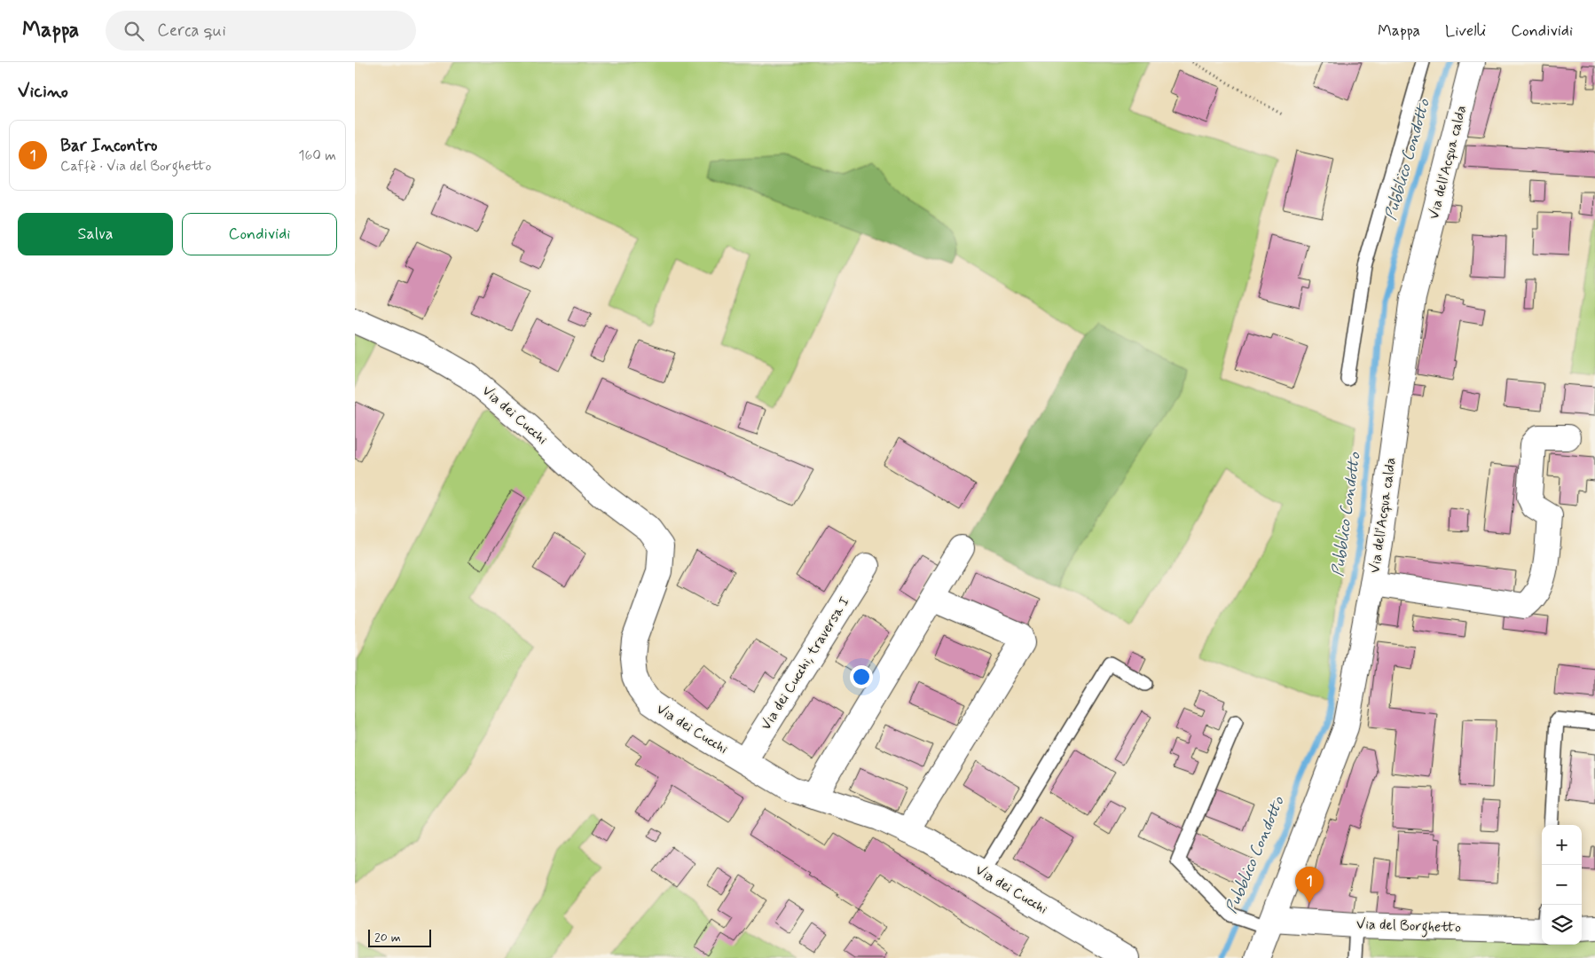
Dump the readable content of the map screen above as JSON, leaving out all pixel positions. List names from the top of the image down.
{
  "streets": {
    "street": [
      "Via dell'Acqua calda",
      "Via dei Cucchi",
      "Via dei Cucchi, traversa I",
      "Via del Borghetto"
    ]
  },
  "crossings": [
    ["Via dell'Acqua calda", "Via del Borghetto"],
    ["Via dei Cucchi", "Via dei Cucchi, traversa I"]
  ],
  "water": ["Pubblico Condotto"],
  "scale_bar": "20 m",
  "page": {
    "header": "Mappa",
    "search": "Cerca qui",
    "nav": ["Mappa", "Livelli", "Condividi"],
    "heading": "Vicino",
    "list": [
      {
        "mark": "1",
        "name": "Bar Incontro",
        "note": "Caffè · Via del Borghetto",
        "value": "160 m"
      }
    ],
    "buttons": ["Salva", "Condividi"],
    "map_buttons": ["+", "−"],
    "pins": "1",
    "scale": "20 m"
  }
}
